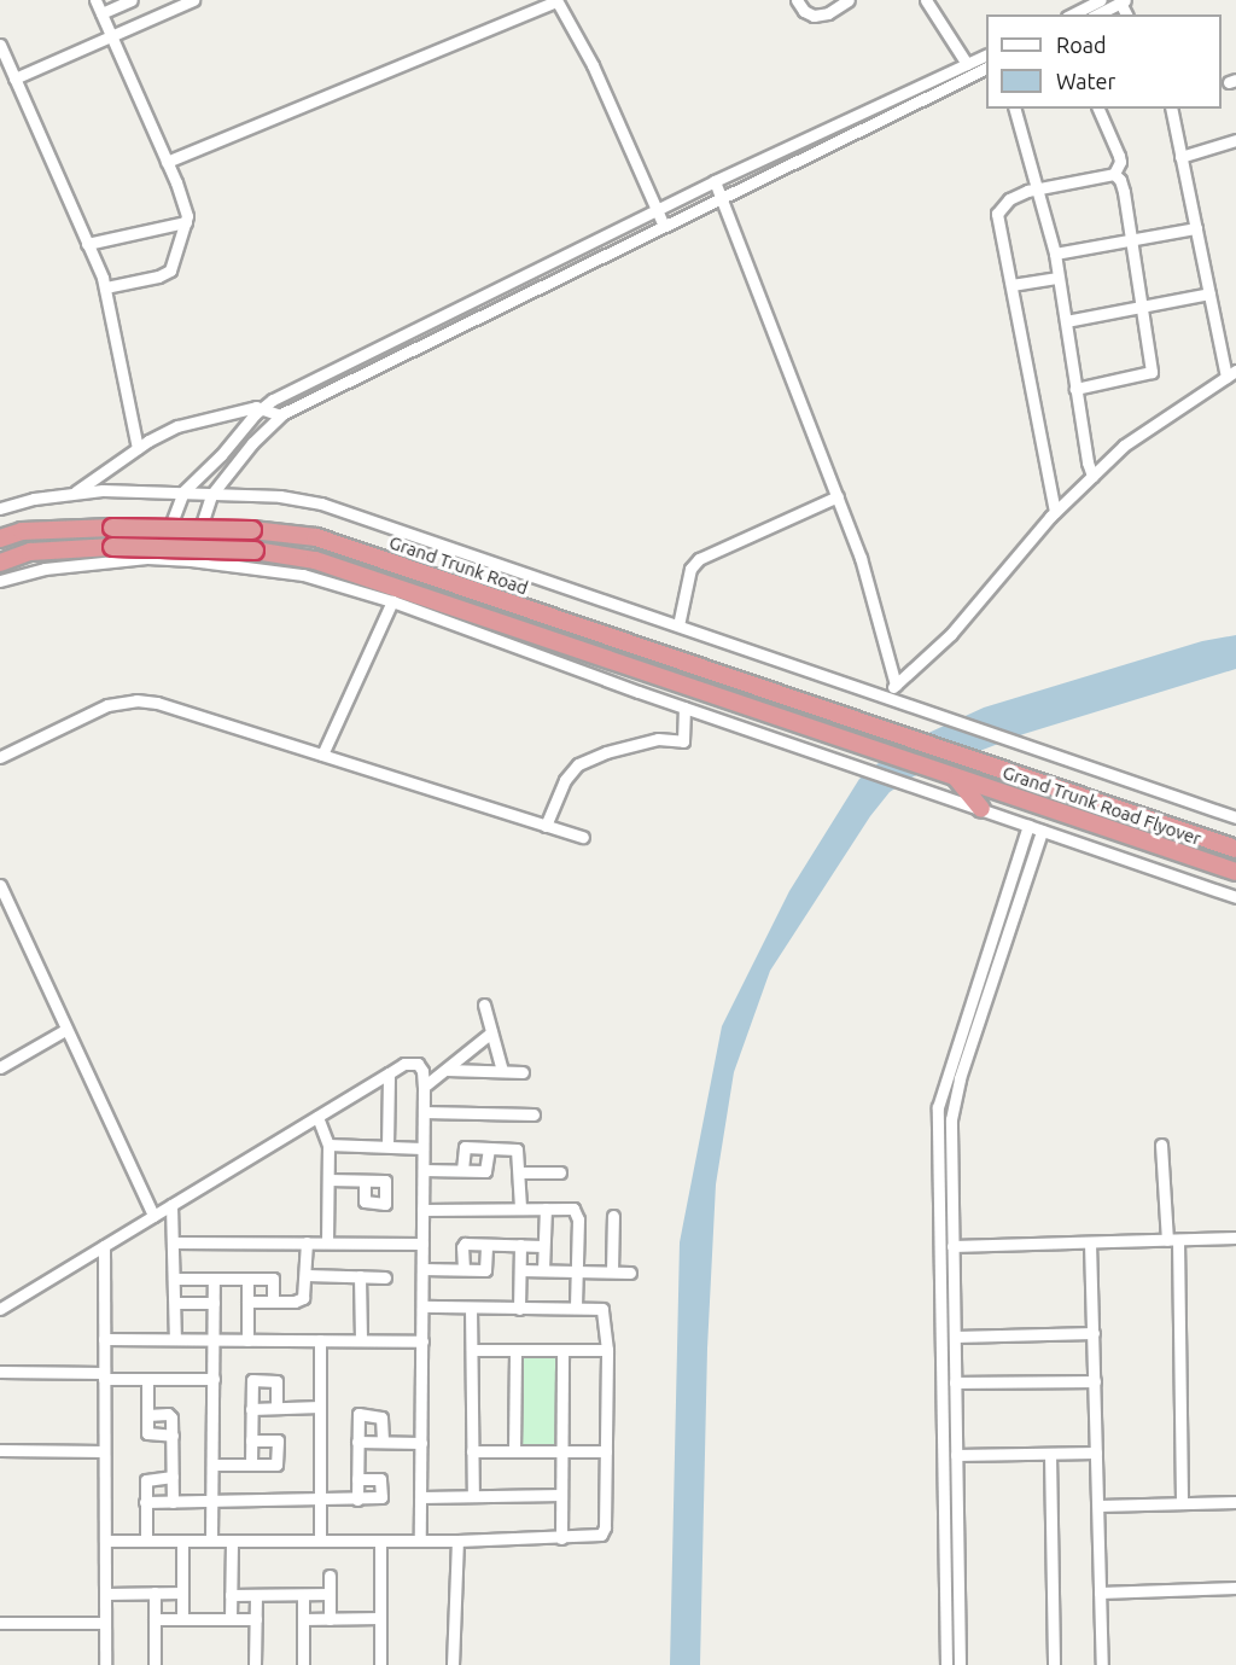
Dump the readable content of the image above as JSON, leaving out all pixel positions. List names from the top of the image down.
{
  "streets": {
    "highway": ["Grand Trunk Road", "Grand Trunk Road Flyover"]
  },
  "legend": ["Road", "Water"]
}
